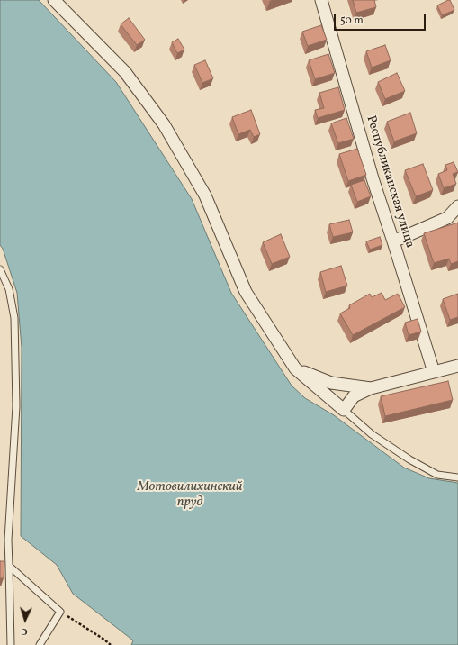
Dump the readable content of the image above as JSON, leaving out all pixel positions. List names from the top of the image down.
{
  "streets": {
    "street": ["Республиканская улица"]
  },
  "water": ["Мотовилихинский пруд"],
  "scale_bar": "50 m",
  "north": "bottom"
}
